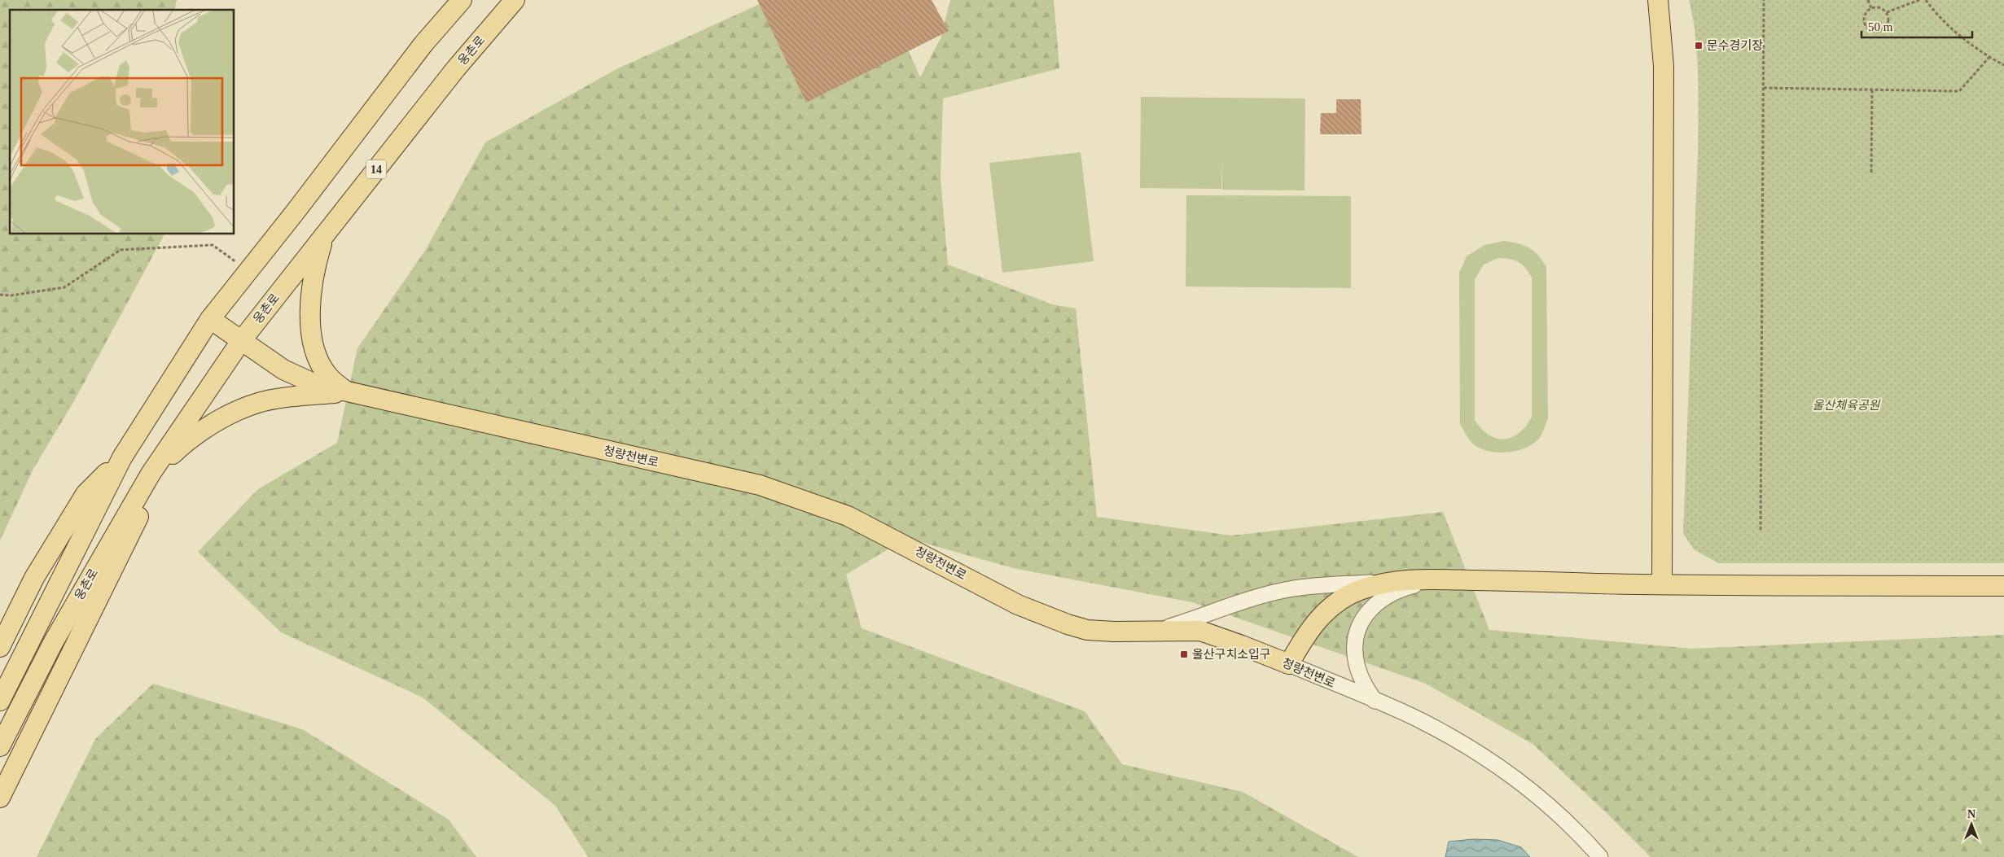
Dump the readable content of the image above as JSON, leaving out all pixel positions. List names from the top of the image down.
{
  "streets": {
    "main road": ["웅촌로", "14", "청량천변로"]
  },
  "crossings": [
    ["웅촌로", "청량천변로"]
  ],
  "parks": ["울산체육공원"],
  "places": {
    "transit": ["문수경기장", "울산구치소입구"]
  },
  "scale_bar": "50 m",
  "north": "top"
}
